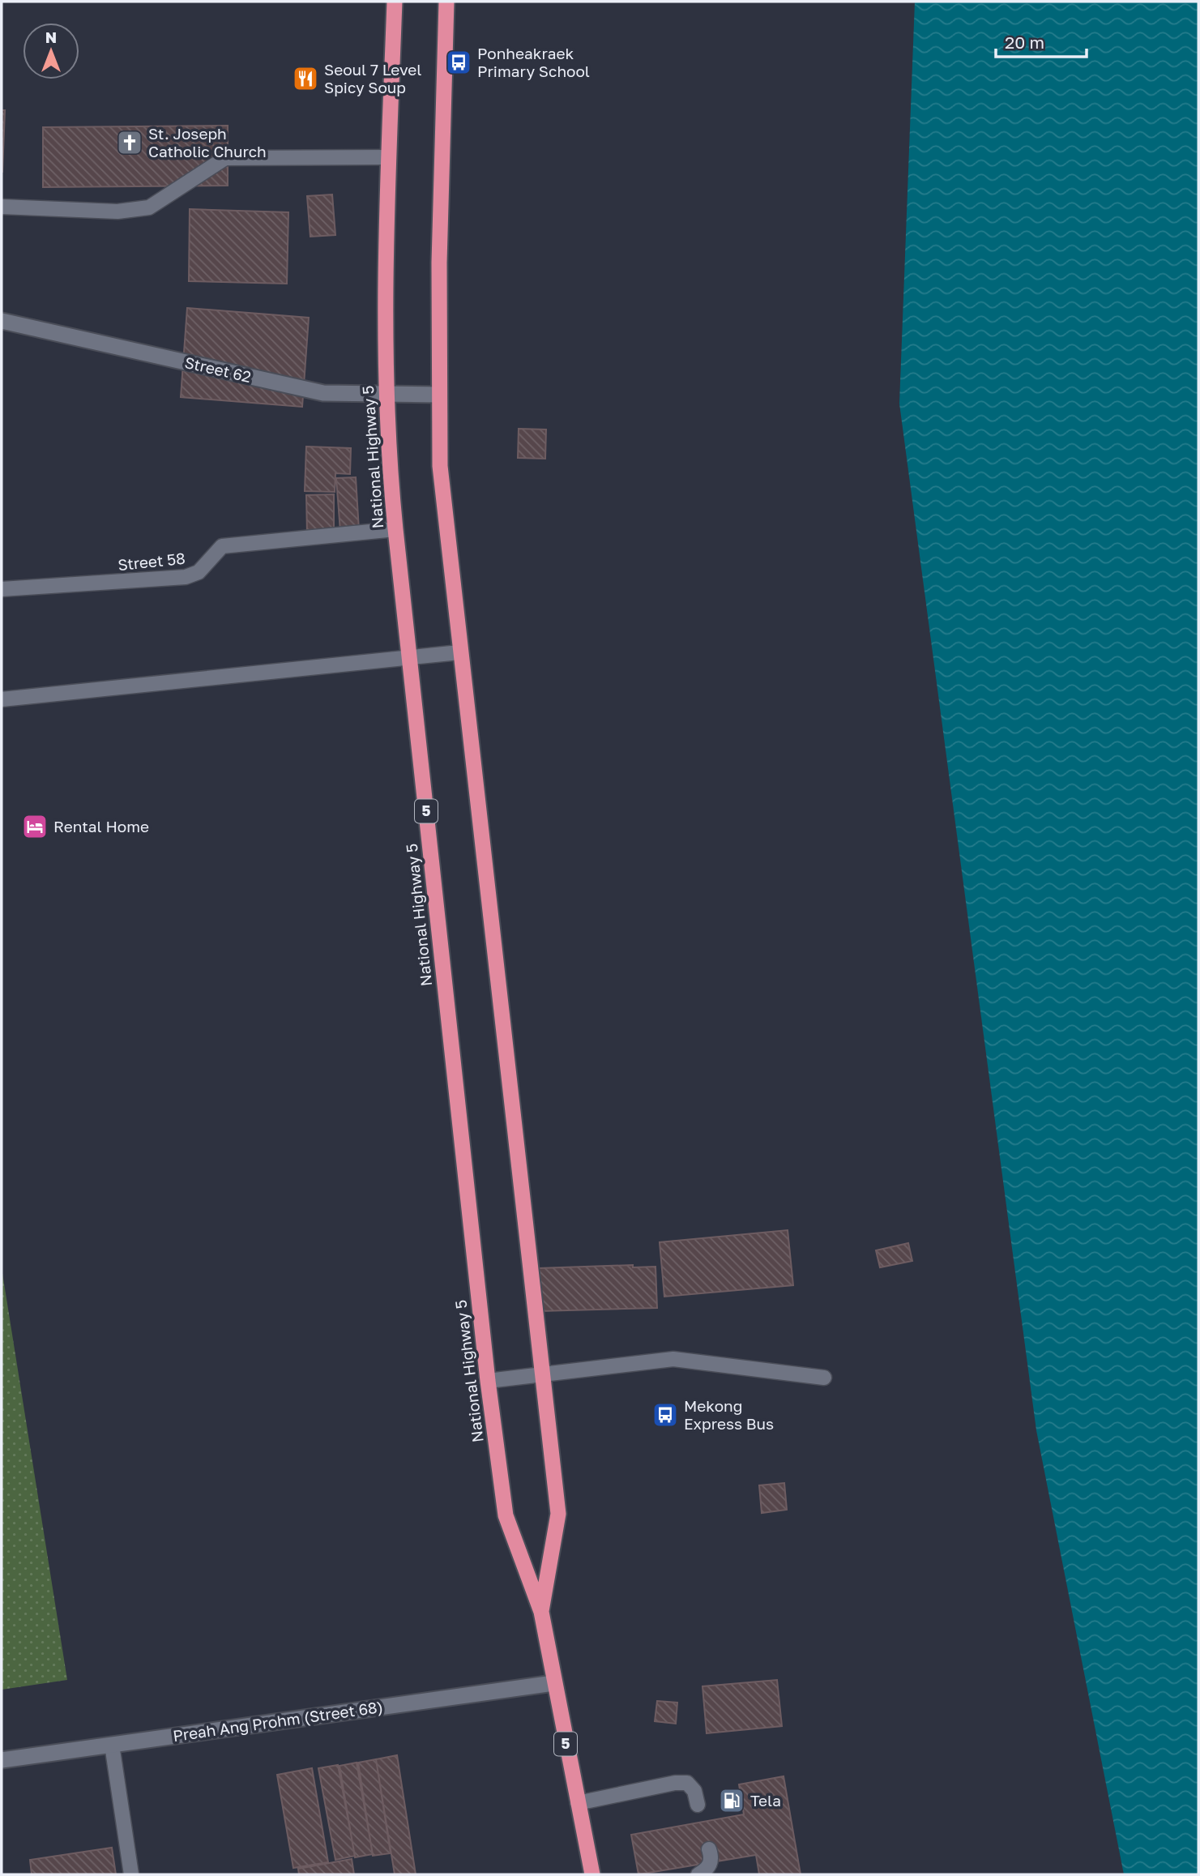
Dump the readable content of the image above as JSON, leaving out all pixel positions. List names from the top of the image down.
{
  "streets": {
    "highway": ["National Highway 5", "5"],
    "street": ["Street 62", "Preah Ang Prohm (Street 68)"],
    "lane": ["Street 58"]
  },
  "crossings": [
    ["Street 62", "National Highway 5"],
    ["National Highway 5", "Street 58"],
    ["National Highway 5", "Preah Ang Prohm (Street 68)"]
  ],
  "places": {
    "bus stop": ["Ponheakraek Primary School", "Mekong Express Bus"],
    "restaurant": ["Seoul 7 Level Spicy Soup"],
    "church": ["St. Joseph Catholic Church"],
    "hotel": ["Rental Home"],
    "fuel station": ["Tela"]
  },
  "scale_bar": "20 m",
  "north": "top"
}
